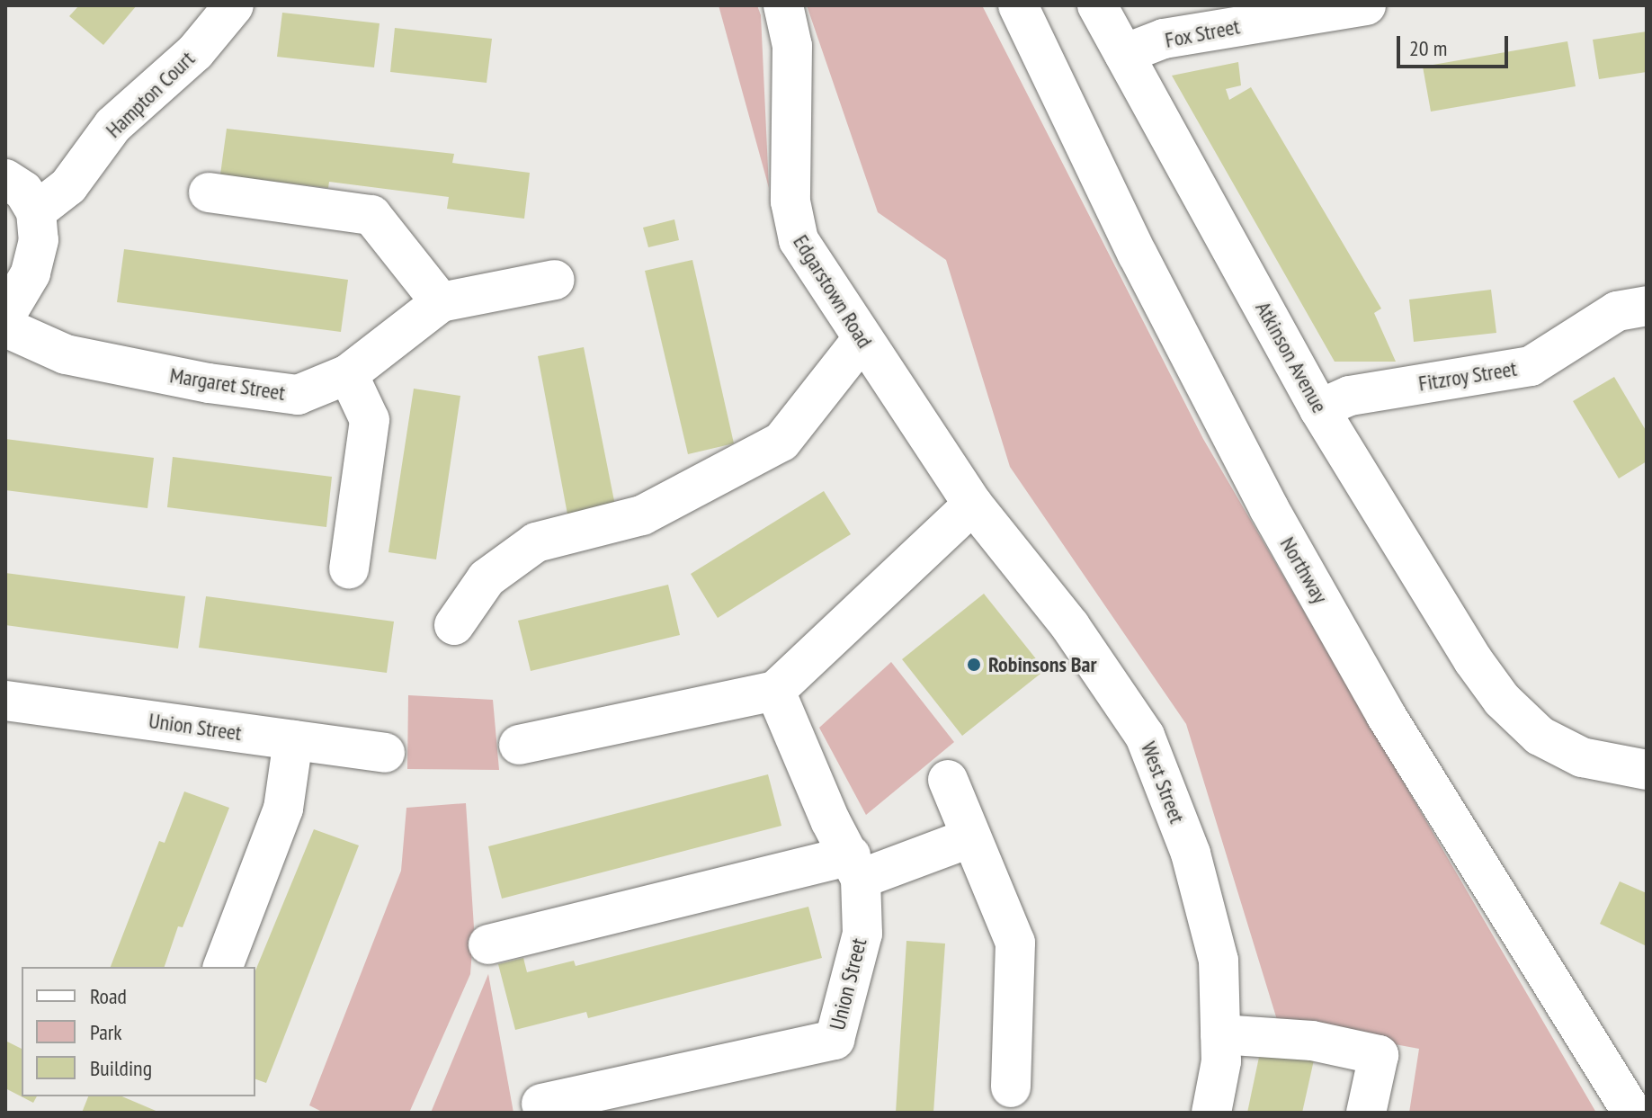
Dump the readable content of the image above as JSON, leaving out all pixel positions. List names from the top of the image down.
{
  "streets": {
    "main road": [
      "Fox Street",
      "Hampton Court",
      "Edgarstown Road",
      "Atkinson Avenue",
      "Fitzroy Street",
      "Margaret Street",
      "Northway",
      "Union Street",
      "West Street"
    ]
  },
  "crossings": [
    ["Fox Street", "Atkinson Avenue"],
    ["Edgarstown Road", "West Street"],
    ["Atkinson Avenue", "Fitzroy Street"]
  ],
  "places": ["Robinsons Bar"],
  "legend": ["Road", "Park", "Building"],
  "scale_bar": "20 m"
}
